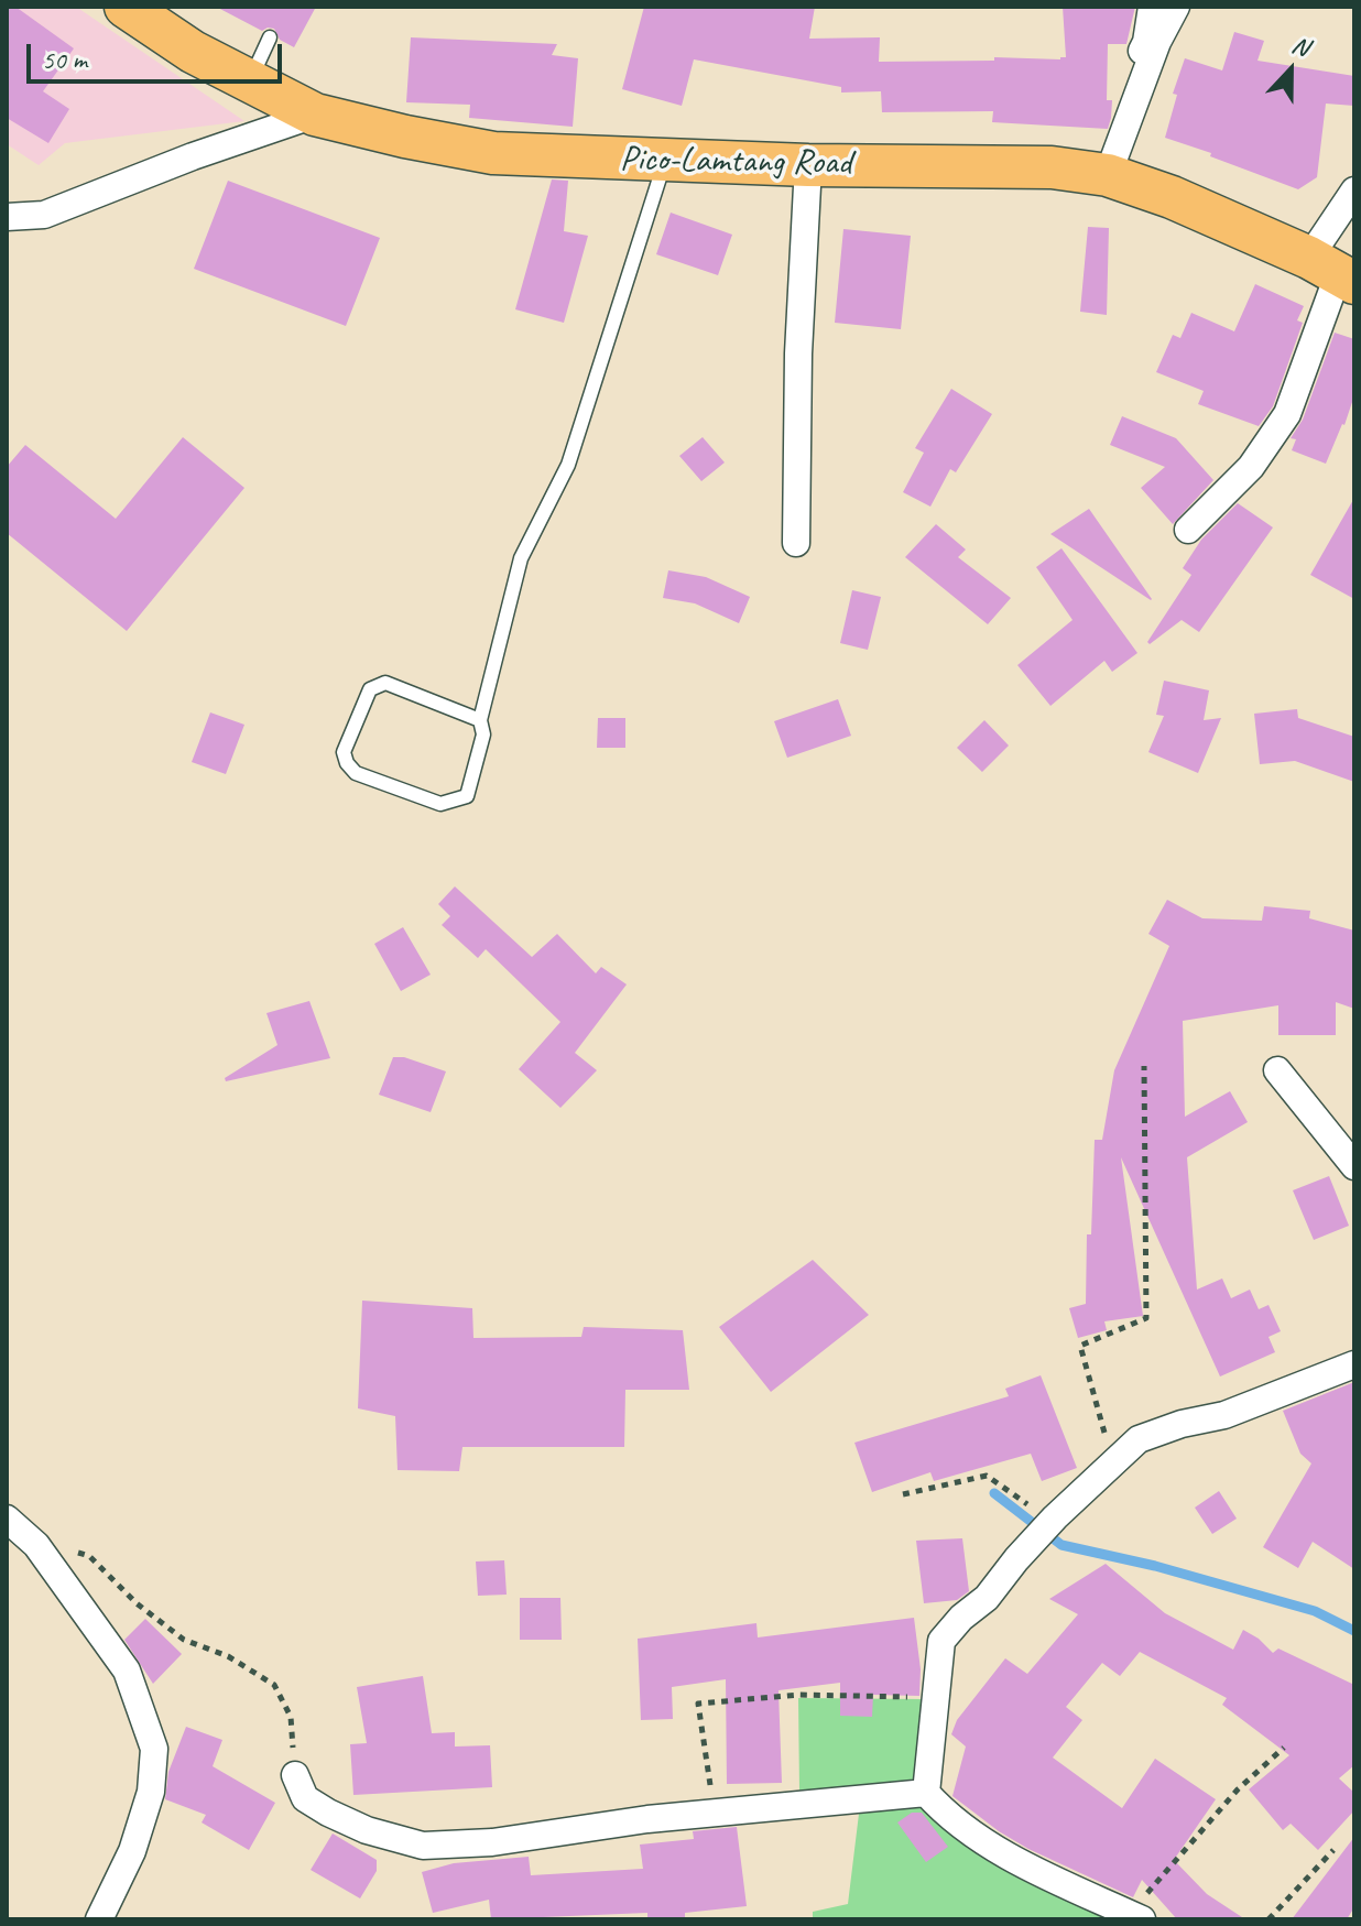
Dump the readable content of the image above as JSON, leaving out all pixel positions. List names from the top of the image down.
{
  "streets": {
    "main road": ["Pico-Lamtang Road"]
  },
  "scale_bar": "50 m",
  "north": "top"
}
